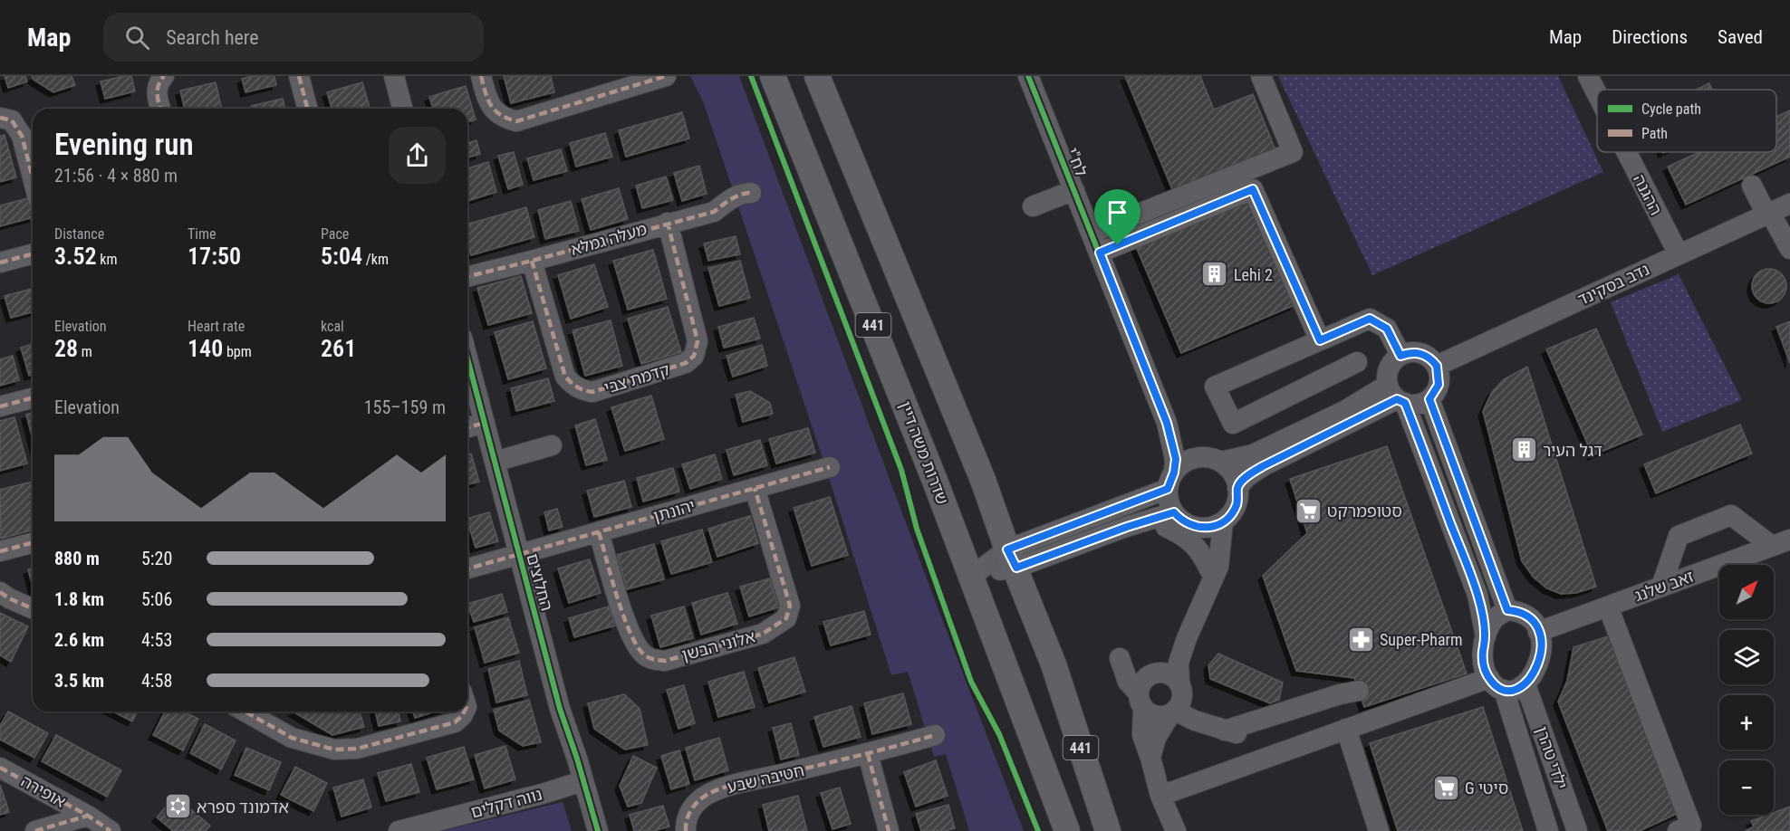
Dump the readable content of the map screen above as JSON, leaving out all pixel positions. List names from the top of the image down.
{
  "streets": {
    "main road": ["441", "שדרות משה דיין"],
    "street": [
      "לח\"י",
      "ההגנה",
      "מעלה גמלא",
      "נדב בסקינד",
      "קדמת צבי",
      "יהונתן",
      "החלוצים",
      "זאב שלנג",
      "אלוני הבשן",
      "ילדי טהרן",
      "חטיבה שבע",
      "אופירה",
      "נווה דקלים"
    ]
  },
  "crossings": [
    ["ההגנה", "נדב בסקינד"],
    ["מעלה גמלא", "קדמת צבי"],
    ["יהונתן", "החלוצים"],
    ["יהונתן", "אלוני הבשן"],
    ["החלוצים", "נווה דקלים"],
    ["זאב שלנג", "ילדי טהרן"]
  ],
  "places": {
    "building": ["Lehi 2", "דגל העיר"],
    "supermarket": ["סטופמרקט", "G סיטי"],
    "pharmacy": ["Super-Pharm"],
    "synagogue": ["אדמונד ספרא"]
  },
  "legend": ["Cycle path", "Path"],
  "north": "top right",
  "page": {
    "header": "Map",
    "search": "Search here",
    "nav": ["Map", "Directions", "Saved"],
    "heading": ["Evening run", "21:56 · 4 × 880 m"],
    "stats": [
      ["Distance", "3.52 km"],
      ["Time", "17:50"],
      ["Pace", "5:04 /km"],
      ["Elevation", "28 m"],
      ["Heart rate", "140 bpm"],
      ["kcal", "261"]
    ],
    "chart": ["Elevation", "155–159 m"],
    "list": [
      {
        "name": "880 m",
        "note": "5:20"
      },
      {
        "name": "1.8 km",
        "note": "5:06"
      },
      {
        "name": "2.6 km",
        "note": "4:53"
      },
      {
        "name": "3.5 km",
        "note": "4:58"
      }
    ],
    "map_buttons": ["+", "−"]
  }
}
